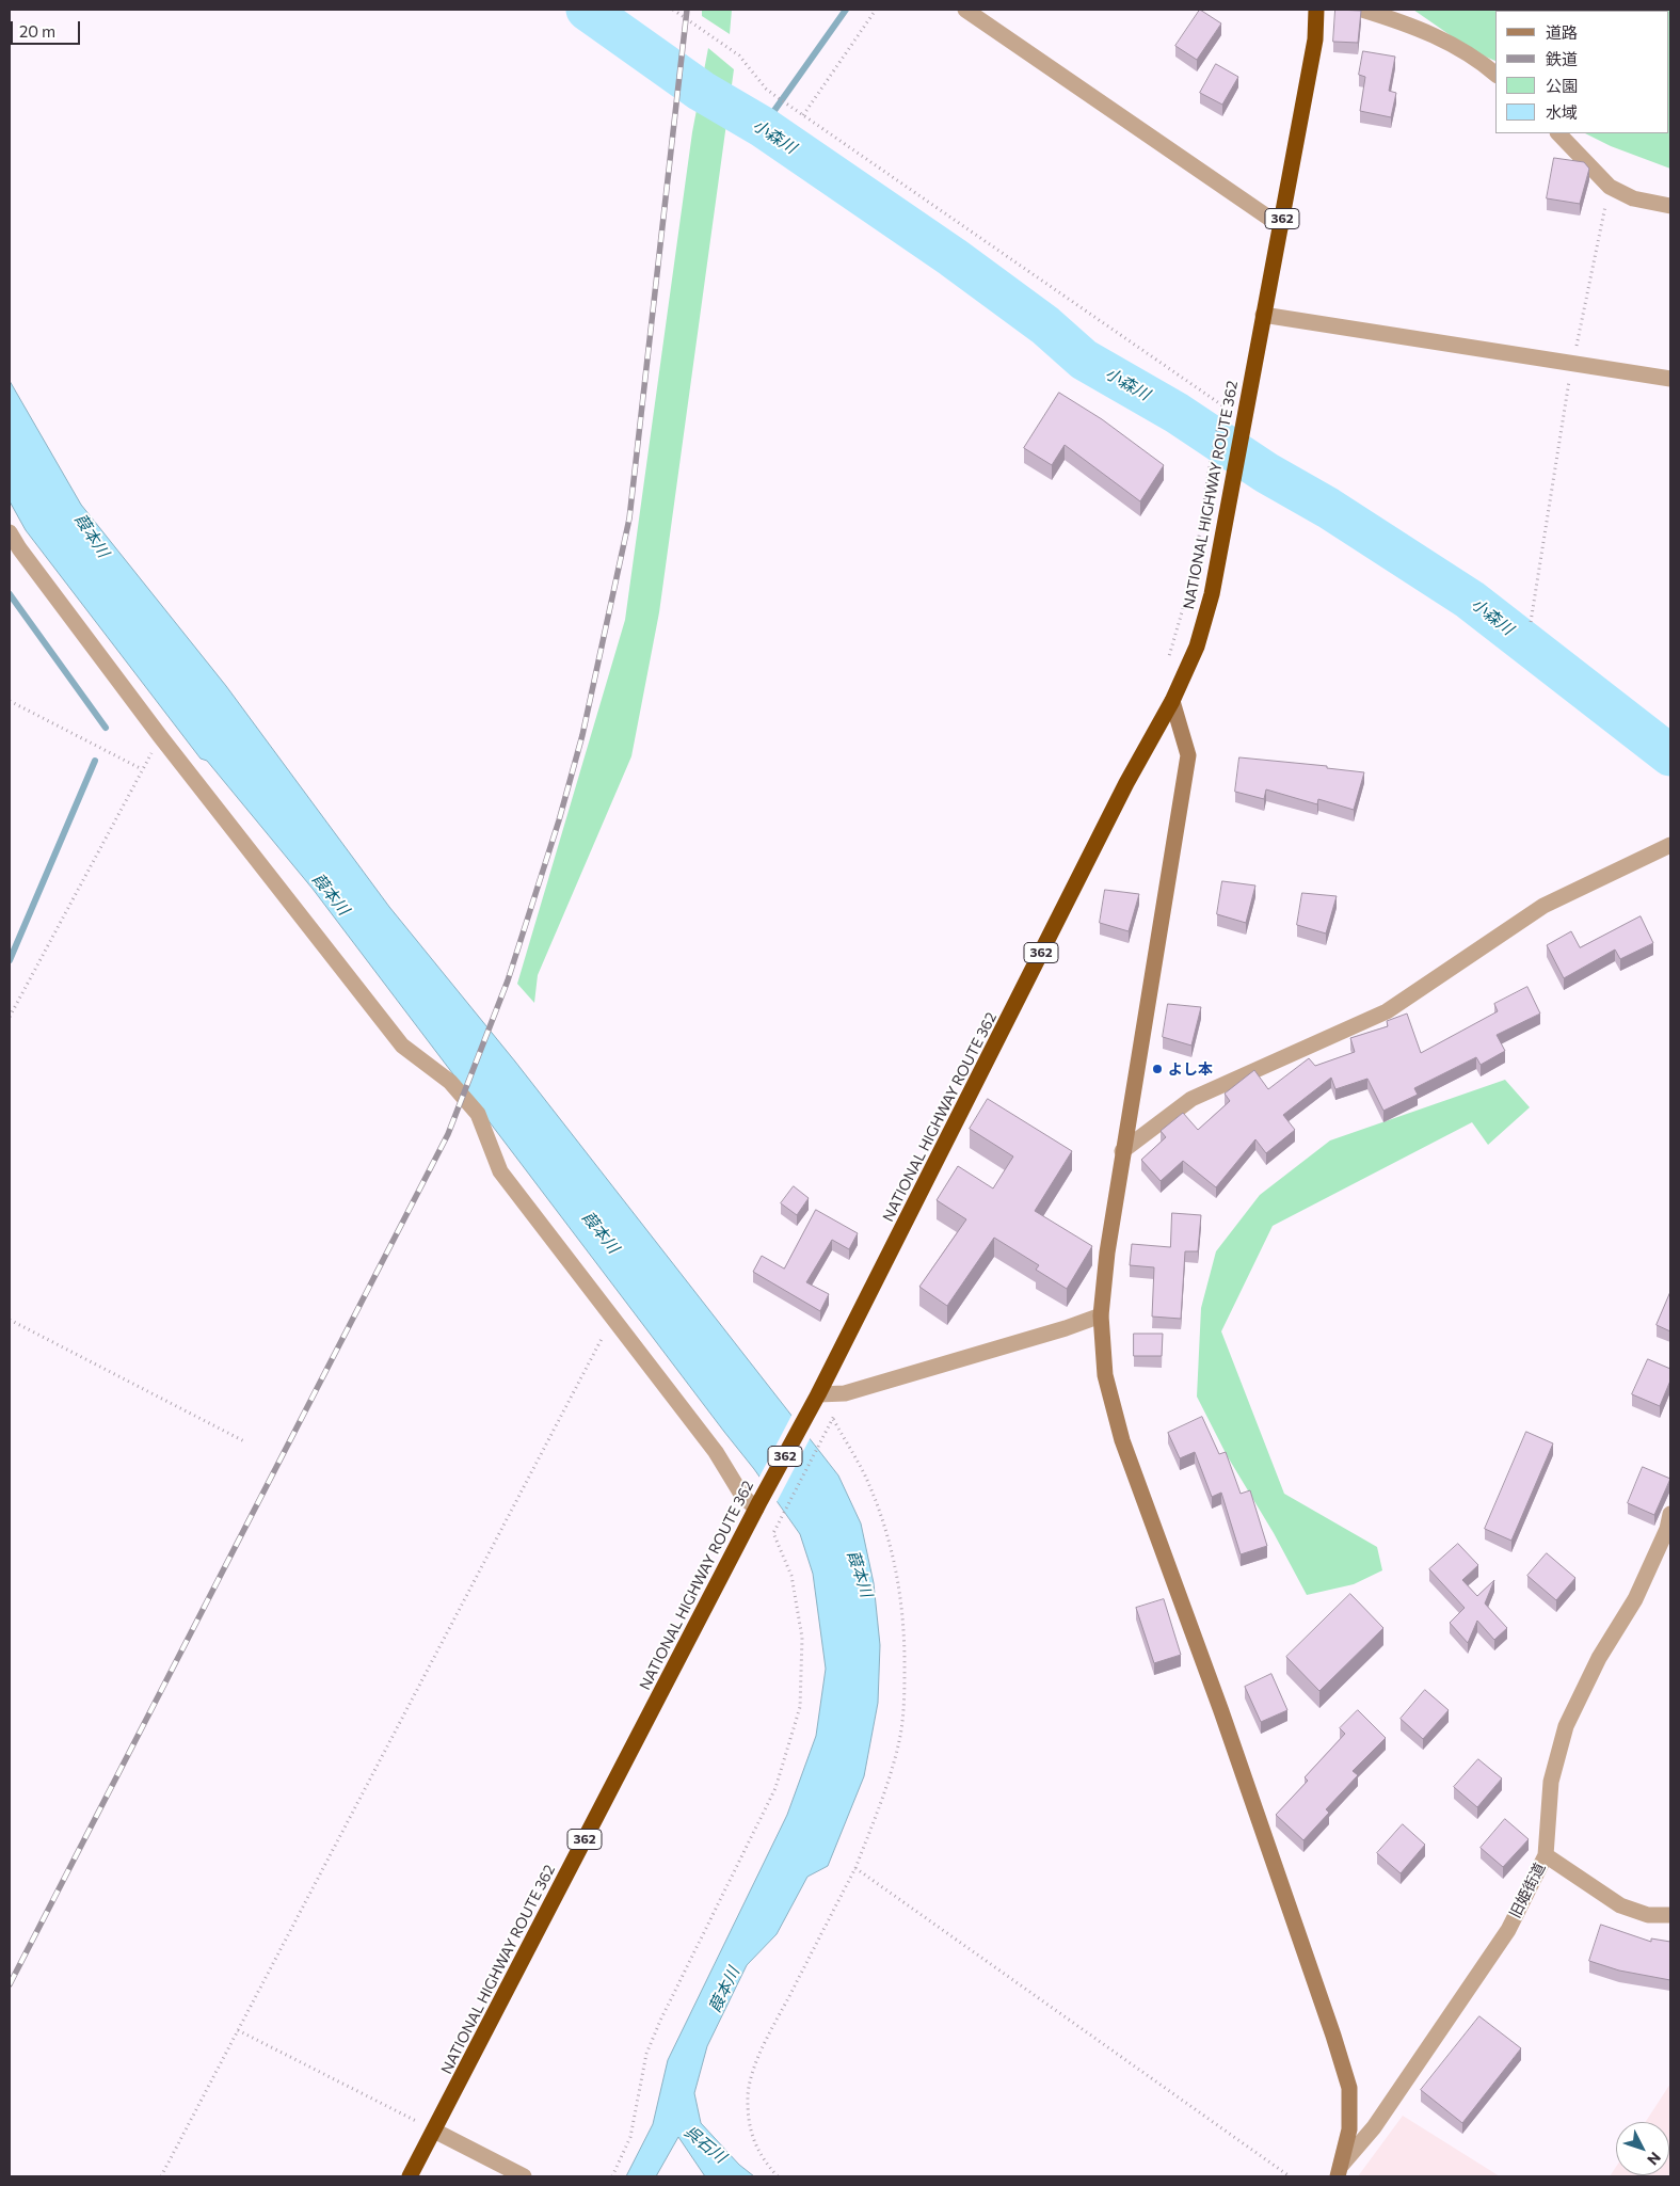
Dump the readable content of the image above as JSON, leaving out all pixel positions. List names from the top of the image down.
{
  "streets": {
    "highway": ["362", "NATIONAL HIGHWAY ROUTE 362"],
    "street": ["旧姫街道"]
  },
  "water": ["小森川", "葭本川", "呉石川"],
  "places": ["よし本"],
  "legend": [
    "道路",
    "鉄道",
    "公園",
    "水域"
  ],
  "scale_bar": "20 m",
  "north": "bottom right"
}
